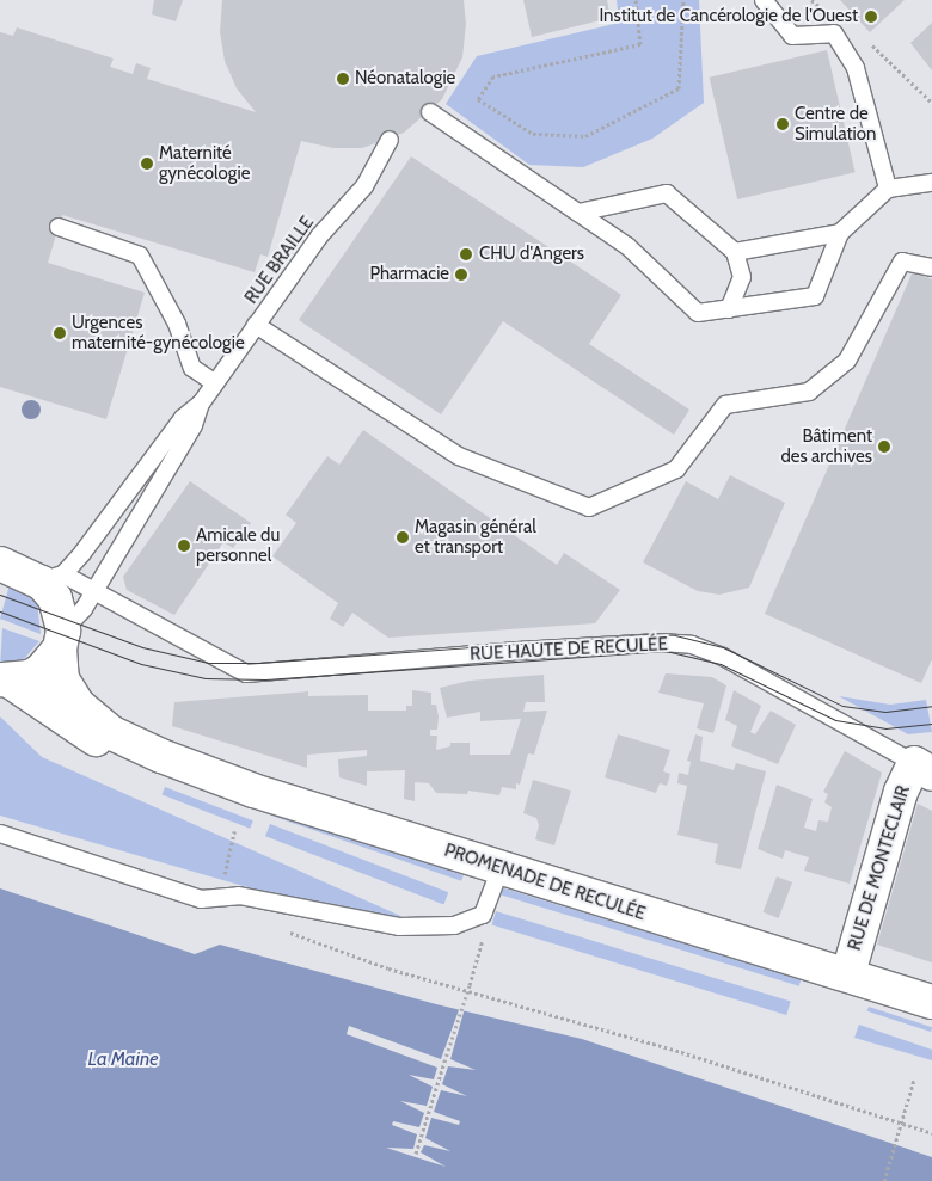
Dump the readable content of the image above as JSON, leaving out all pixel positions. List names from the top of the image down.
{
  "streets": {
    "street": ["RUE DE MONTECLAIR", "PROMENADE DE RECULÉE"],
    "lane": ["RUE BRAILLE", "RUE HAUTE DE RECULÉE"]
  },
  "crossings": [
    ["RUE BRAILLE", "RUE HAUTE DE RECULÉE"],
    ["RUE BRAILLE", "PROMENADE DE RECULÉE"],
    ["RUE HAUTE DE RECULÉE", "RUE DE MONTECLAIR"],
    ["RUE DE MONTECLAIR", "PROMENADE DE RECULÉE"]
  ],
  "water": ["La Maine"],
  "places": [
    "Institut de Cancérologie de l'Ouest",
    "Néonatalogie",
    "Centre de Simulation",
    "Maternité gynécologie",
    "CHU d'Angers",
    "Pharmacie",
    "Urgences maternité-gynécologie",
    "Bâtiment des archives",
    "Magasin général et transport",
    "Amicale du personnel"
  ]
}
